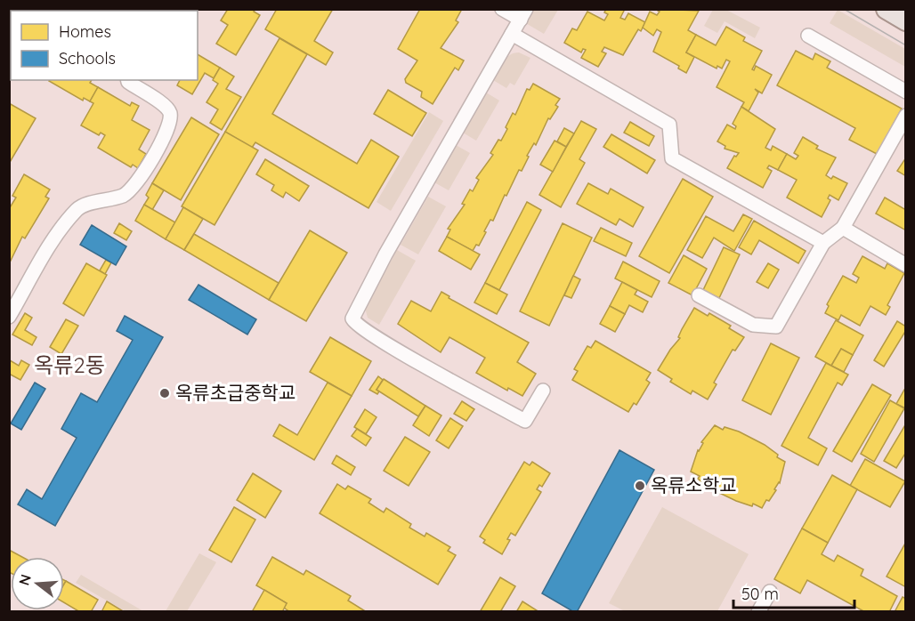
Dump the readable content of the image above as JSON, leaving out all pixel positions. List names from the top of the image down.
{
  "districts": ["옥류2동"],
  "places": ["옥류초급중학교", "옥류소학교"],
  "legend": ["Homes", "Schools"],
  "scale_bar": "50 m",
  "north": "left"
}
